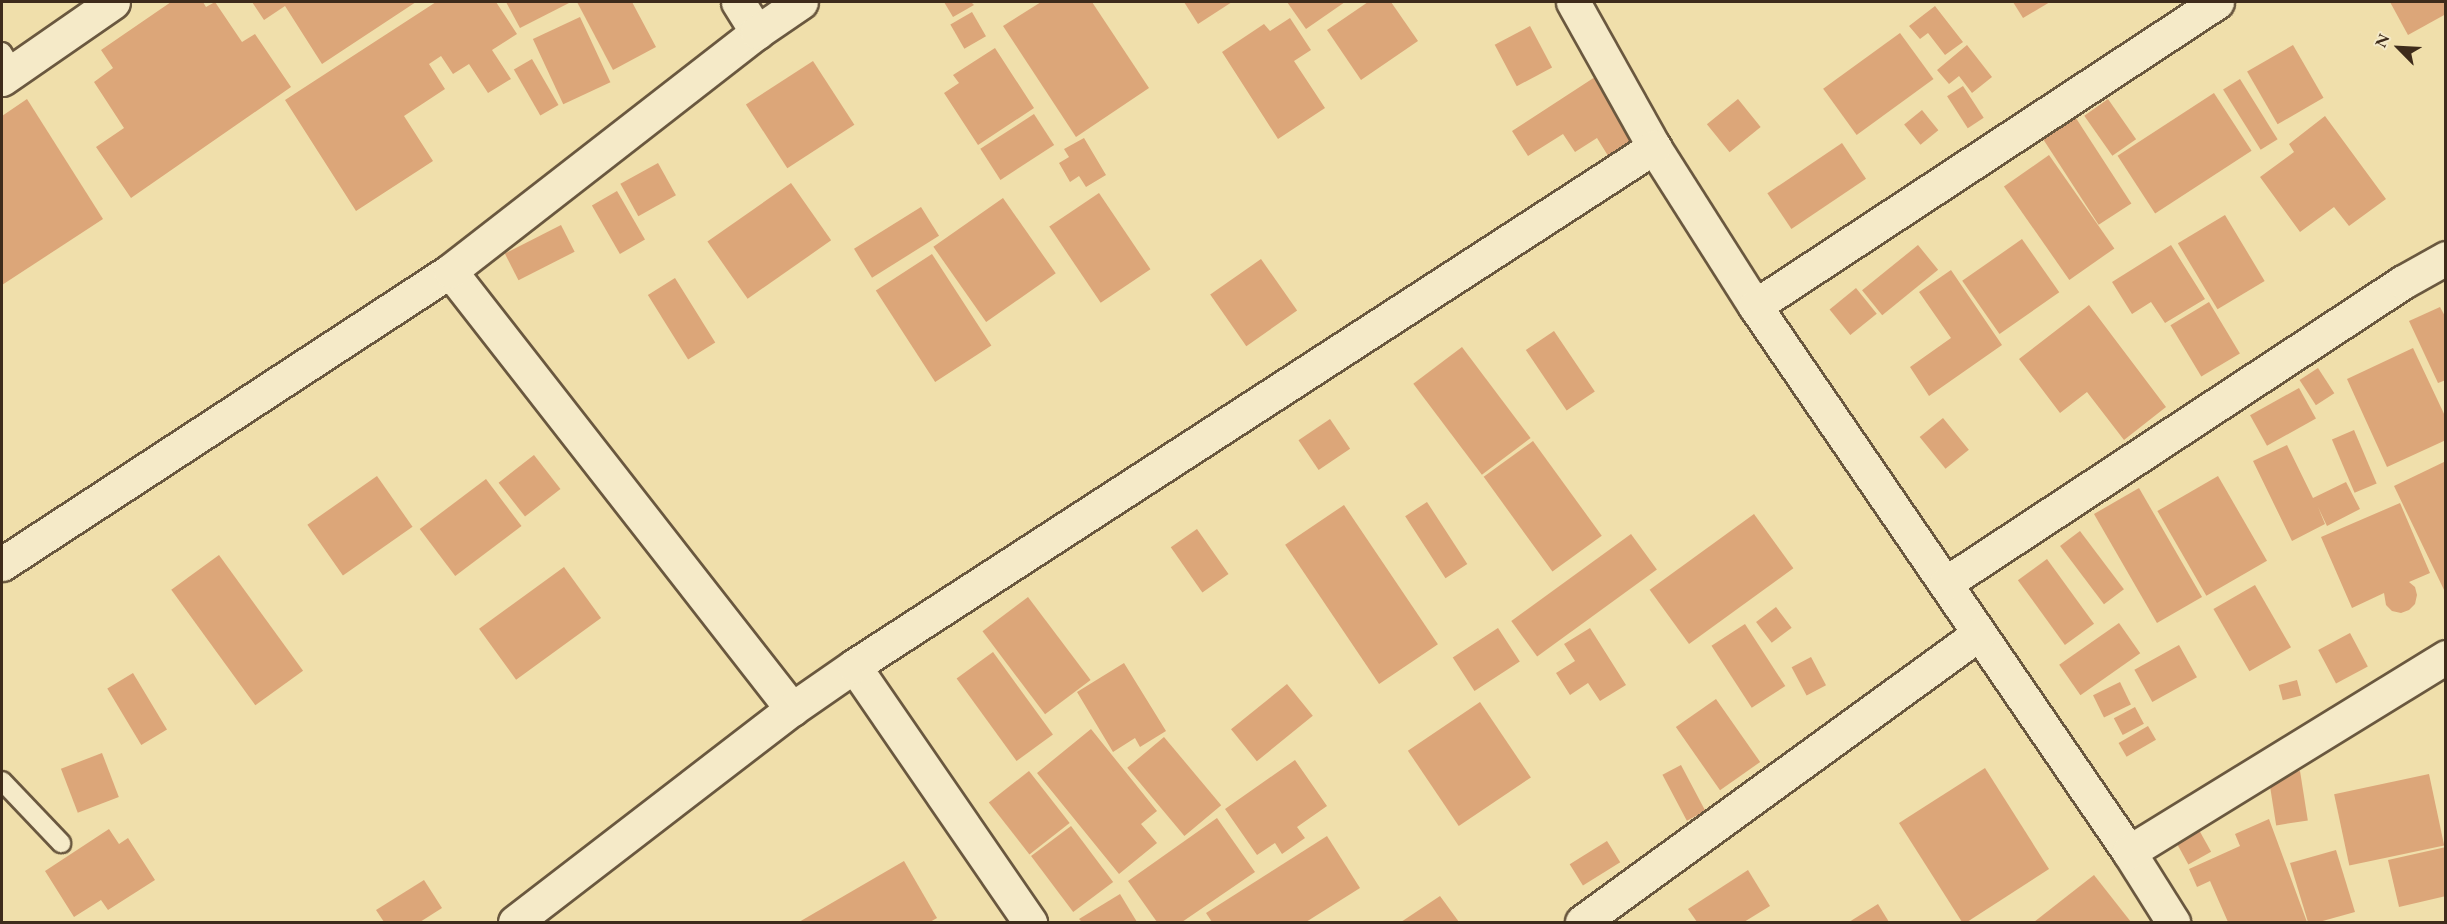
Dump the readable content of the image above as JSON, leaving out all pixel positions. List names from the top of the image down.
{
  "north": "top left"
}
